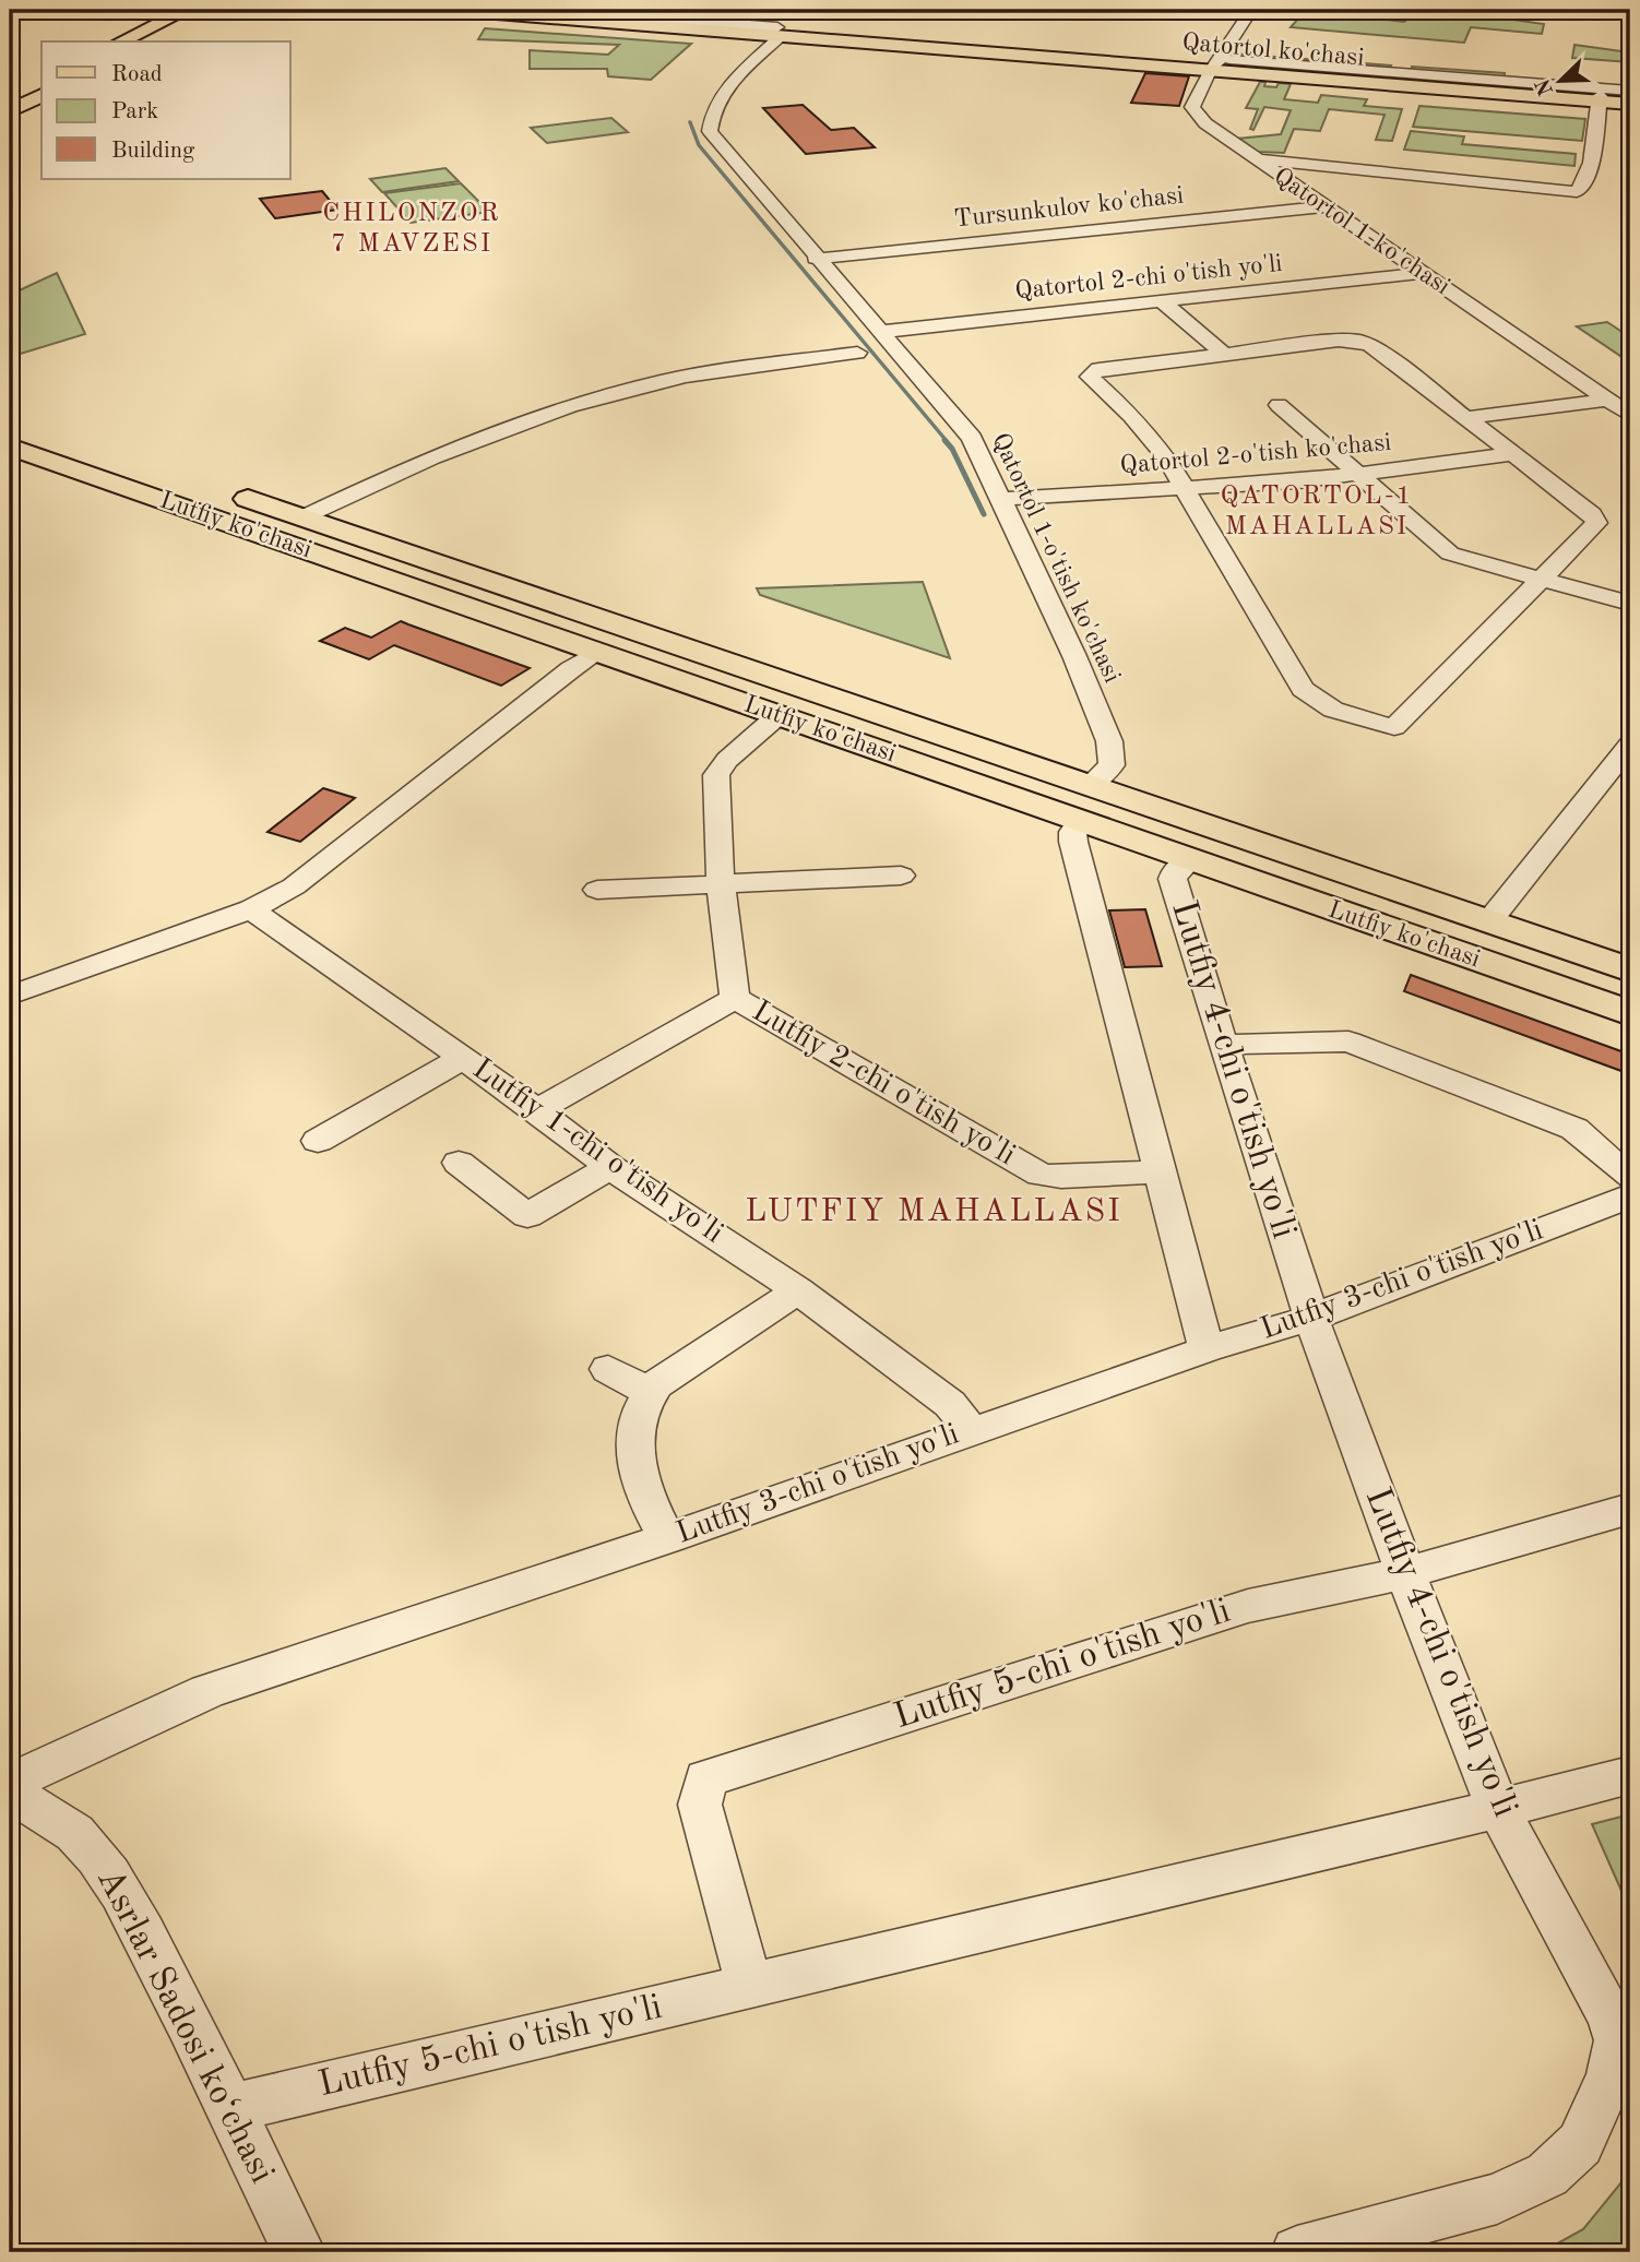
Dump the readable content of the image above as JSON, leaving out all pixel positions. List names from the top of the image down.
{
  "streets": {
    "main road": ["Qatortol ko'chasi", "Lutfiy ko'chasi"],
    "street": [
      "Tursunkulov ko'chasi",
      "Qatortol 1-ko'chasi",
      "Qatortol 2-chi o'tish yo'li",
      "Qatortol 2-o'tish ko'chasi",
      "Qatortol 1-o'tish ko'chasi",
      "Lutfiy 4-chi o'tish yo'li",
      "Lutfiy 2-chi o'tish yo'li",
      "Lutfiy 1-chi o'tish yo'li",
      "Lutfiy 3-chi o'tish yo'li",
      "Lutfiy 5-chi o'tish yo'li",
      "Asrlar Sadosi ko‘chasi"
    ]
  },
  "crossings": [
    ["Qatortol ko'chasi", "Qatortol 1-ko'chasi"],
    ["Qatortol ko'chasi", "Qatortol 1-o'tish ko'chasi"],
    ["Tursunkulov ko'chasi", "Qatortol 1-ko'chasi"],
    ["Tursunkulov ko'chasi", "Qatortol 1-o'tish ko'chasi"],
    ["Qatortol 1-ko'chasi", "Qatortol 2-chi o'tish yo'li"],
    ["Qatortol 2-chi o'tish yo'li", "Qatortol 1-o'tish ko'chasi"],
    ["Qatortol 2-o'tish ko'chasi", "Qatortol 1-o'tish ko'chasi"],
    ["Lutfiy ko'chasi", "Qatortol 1-o'tish ko'chasi"],
    ["Lutfiy ko'chasi", "Lutfiy 4-chi o'tish yo'li"],
    ["Lutfiy ko'chasi", "Lutfiy 2-chi o'tish yo'li"],
    ["Lutfiy 4-chi o'tish yo'li", "Lutfiy 3-chi o'tish yo'li"],
    ["Lutfiy 4-chi o'tish yo'li", "Lutfiy 5-chi o'tish yo'li"],
    ["Lutfiy 1-chi o'tish yo'li", "Lutfiy 3-chi o'tish yo'li"],
    ["Lutfiy 5-chi o'tish yo'li", "Asrlar Sadosi ko‘chasi"]
  ],
  "districts": ["CHILONZOR 7 MAVZESI", "QATORTOL-1 MAHALLASI", "LUTFIY MAHALLASI"],
  "legend": ["Road", "Park", "Building"],
  "north": "bottom left"
}
